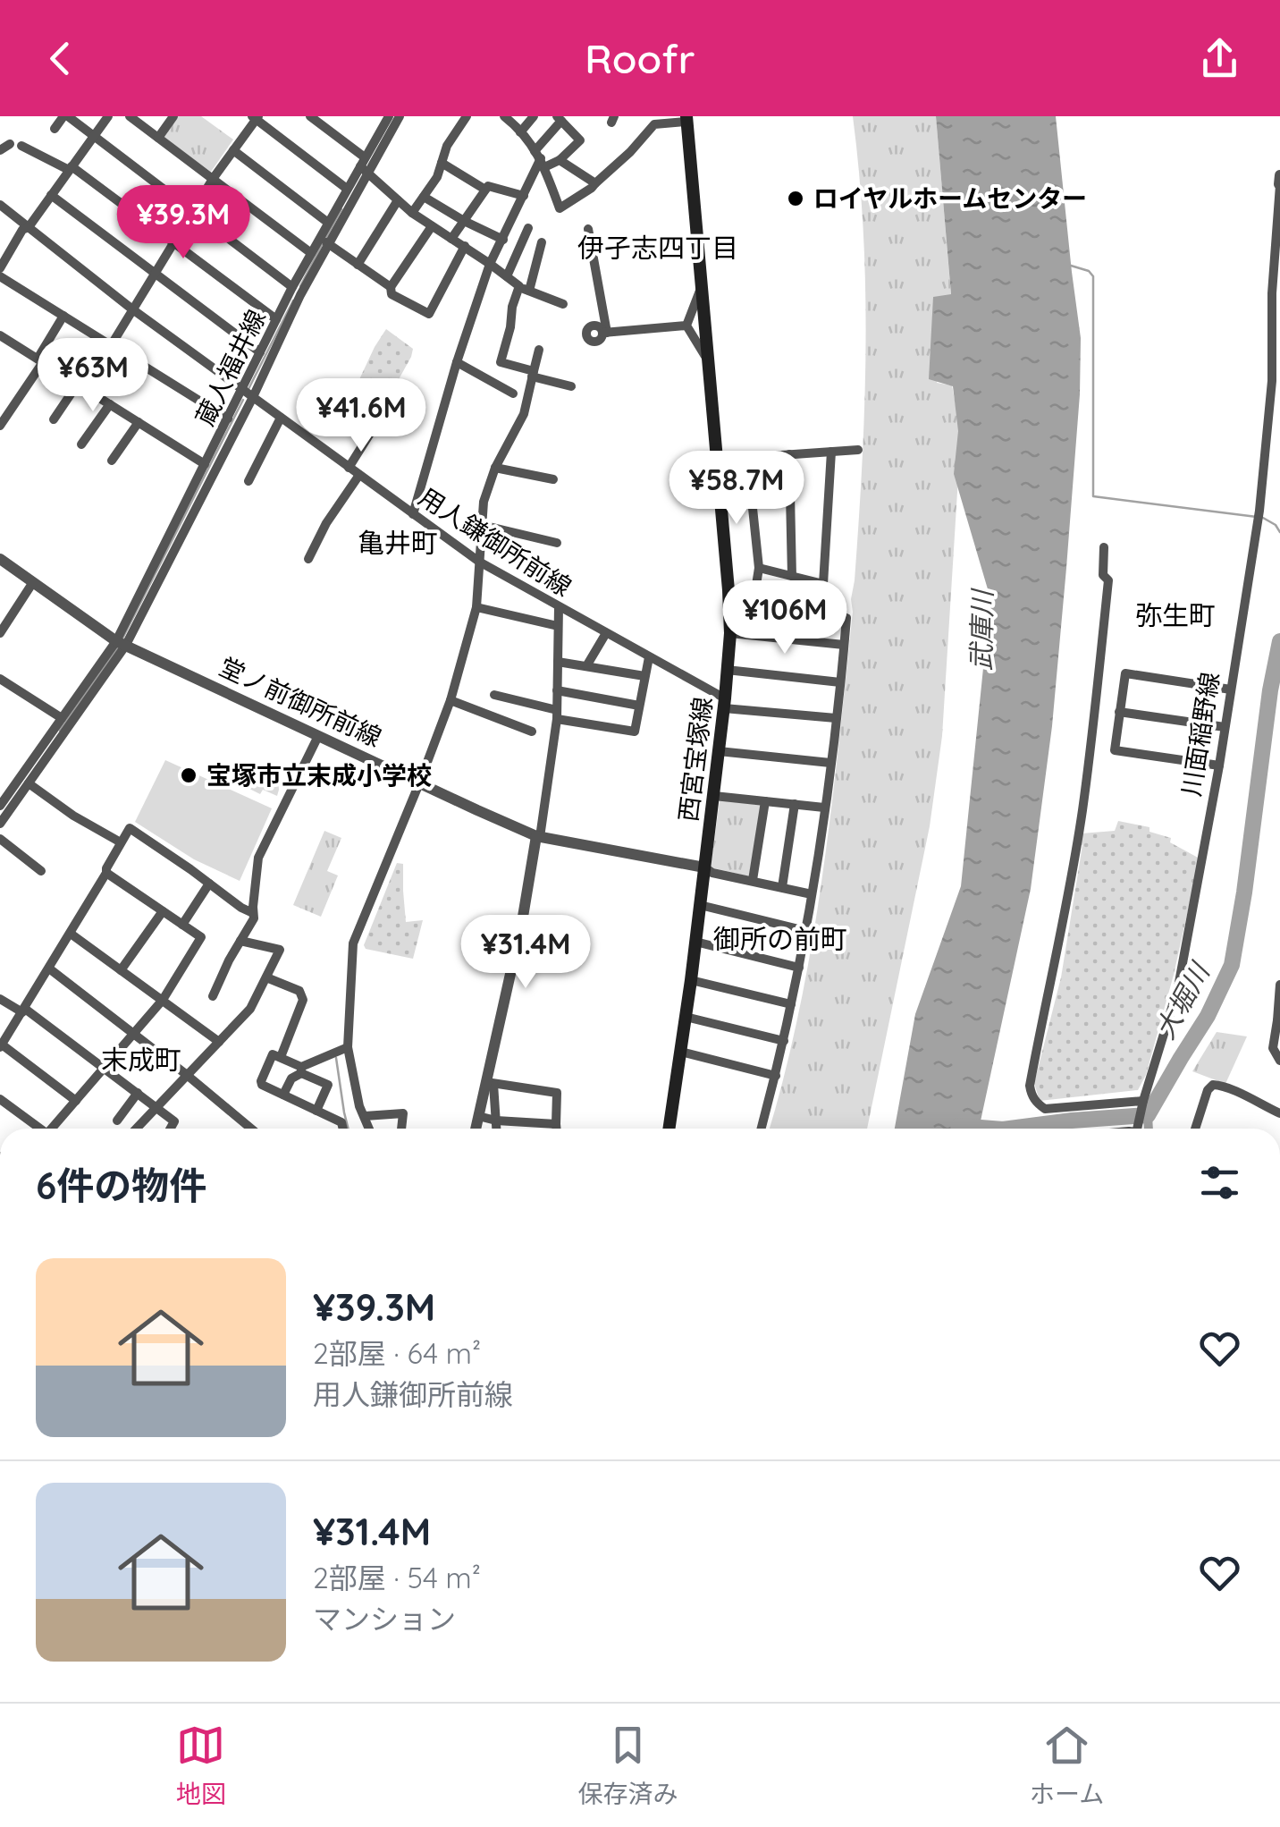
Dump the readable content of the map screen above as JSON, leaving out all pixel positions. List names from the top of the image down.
{
  "streets": {
    "main road": ["西宮宝塚線"],
    "street": [
      "蔵人福井線",
      "用人鎌御所前線",
      "堂ノ前御所前線",
      "川面稲野線"
    ]
  },
  "crossings": [
    ["蔵人福井線", "用人鎌御所前線"],
    ["蔵人福井線", "堂ノ前御所前線"],
    ["用人鎌御所前線", "西宮宝塚線"],
    ["堂ノ前御所前線", "西宮宝塚線"]
  ],
  "districts": [
    "伊孑志四丁目",
    "亀井町",
    "弥生町",
    "御所の前町",
    "末成町"
  ],
  "water": ["武庫川", "大堀川"],
  "places": ["ロイヤルホームセンター", "宝塚市立末成小学校"],
  "page": {
    "header": "Roofr",
    "price": [
      "¥39.3M",
      "¥63M",
      "¥41.6M",
      "¥58.7M",
      "¥106M",
      "¥31.4M"
    ],
    "heading": "6件の物件",
    "list": [
      {
        "name": "¥39.3M",
        "note": "2部屋 · 64 m² · 用人鎌御所前線"
      },
      {
        "name": "¥31.4M",
        "note": "2部屋 · 54 m² · マンション"
      }
    ],
    "tabs": ["地図", "保存済み", "ホーム"]
  }
}
